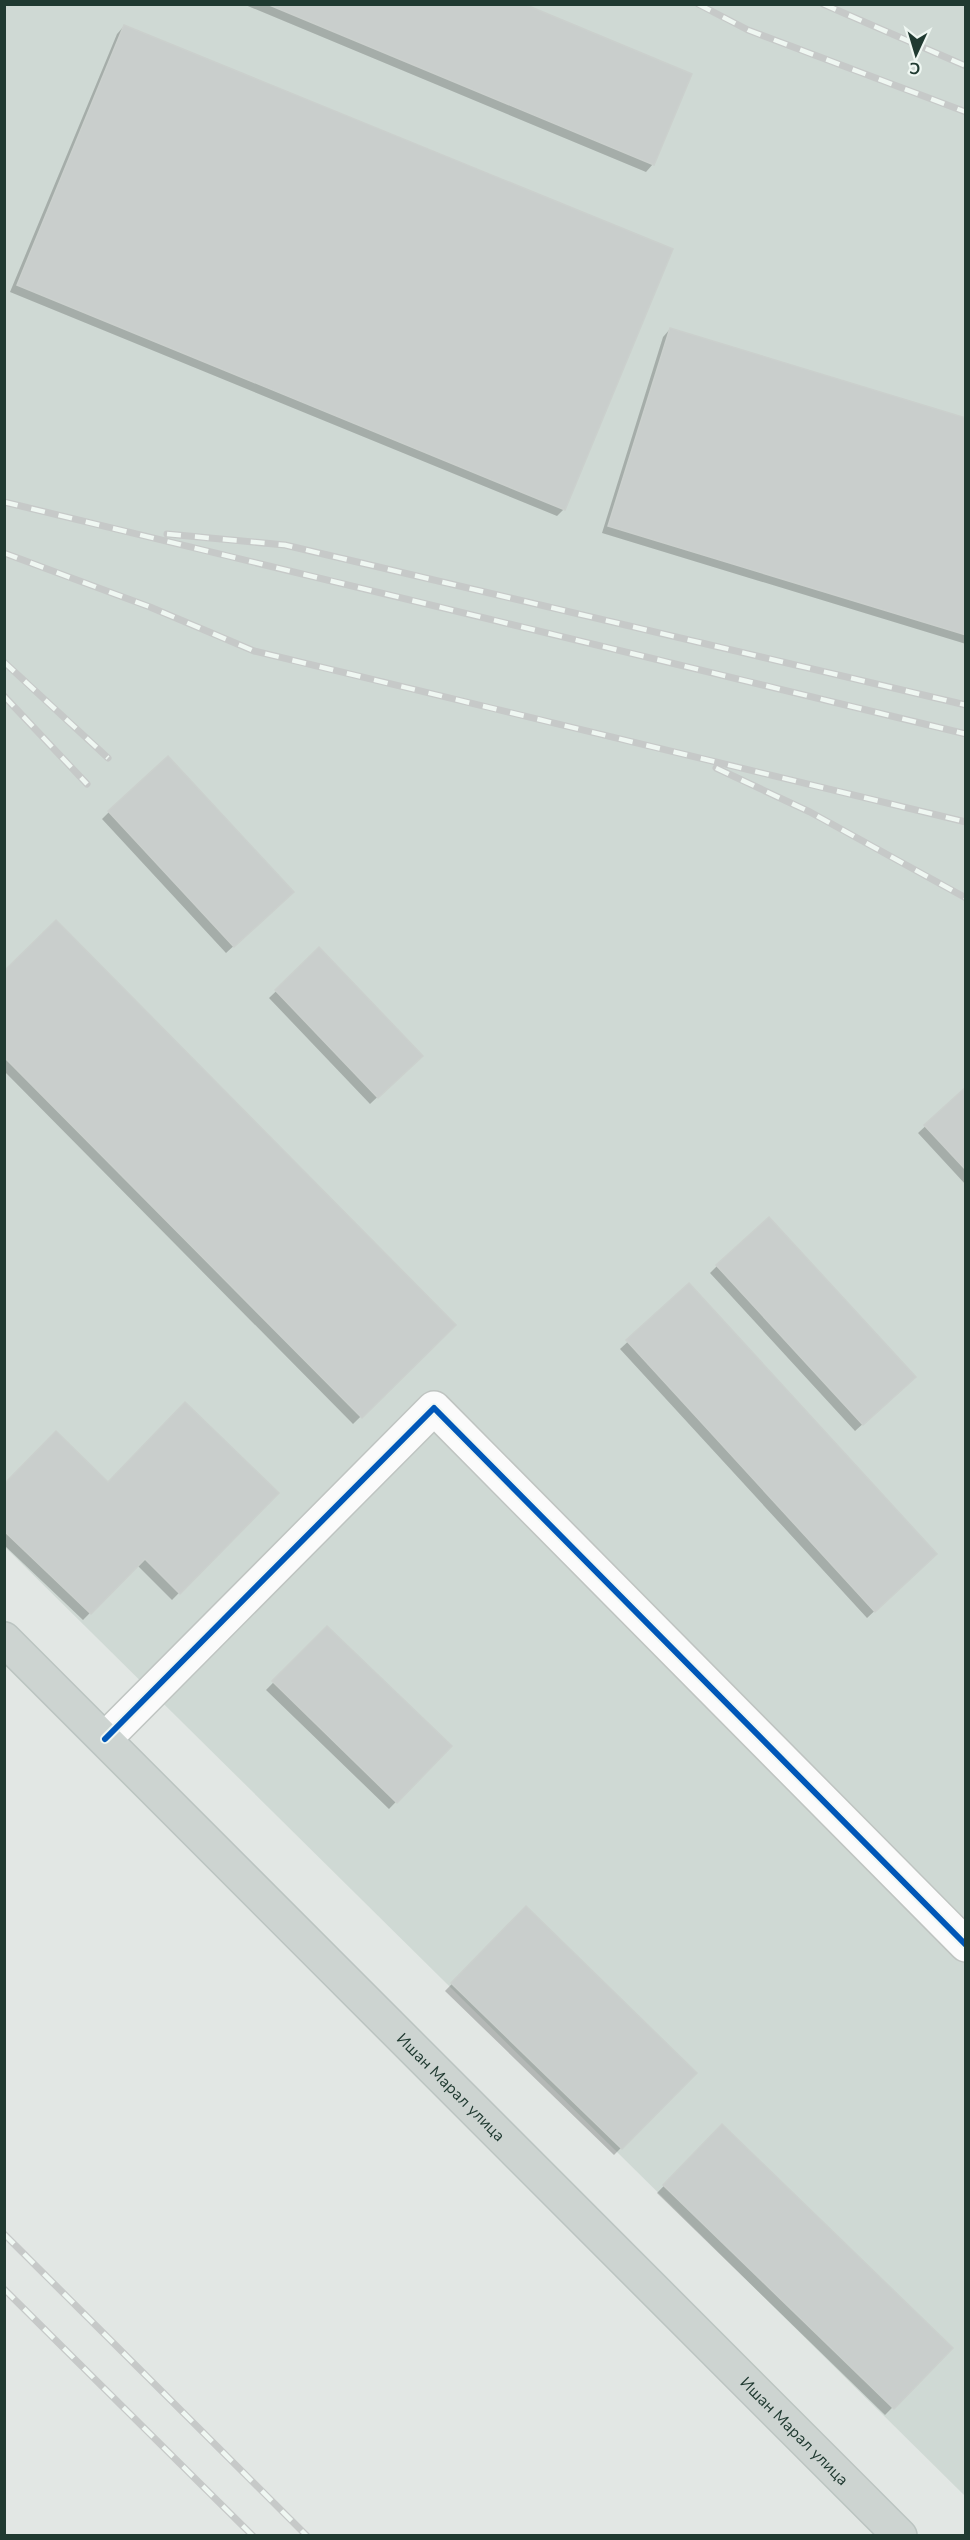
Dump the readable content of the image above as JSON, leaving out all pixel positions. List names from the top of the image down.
{
  "streets": {
    "main road": ["Ишан Марал улица"]
  },
  "north": "bottom"
}
